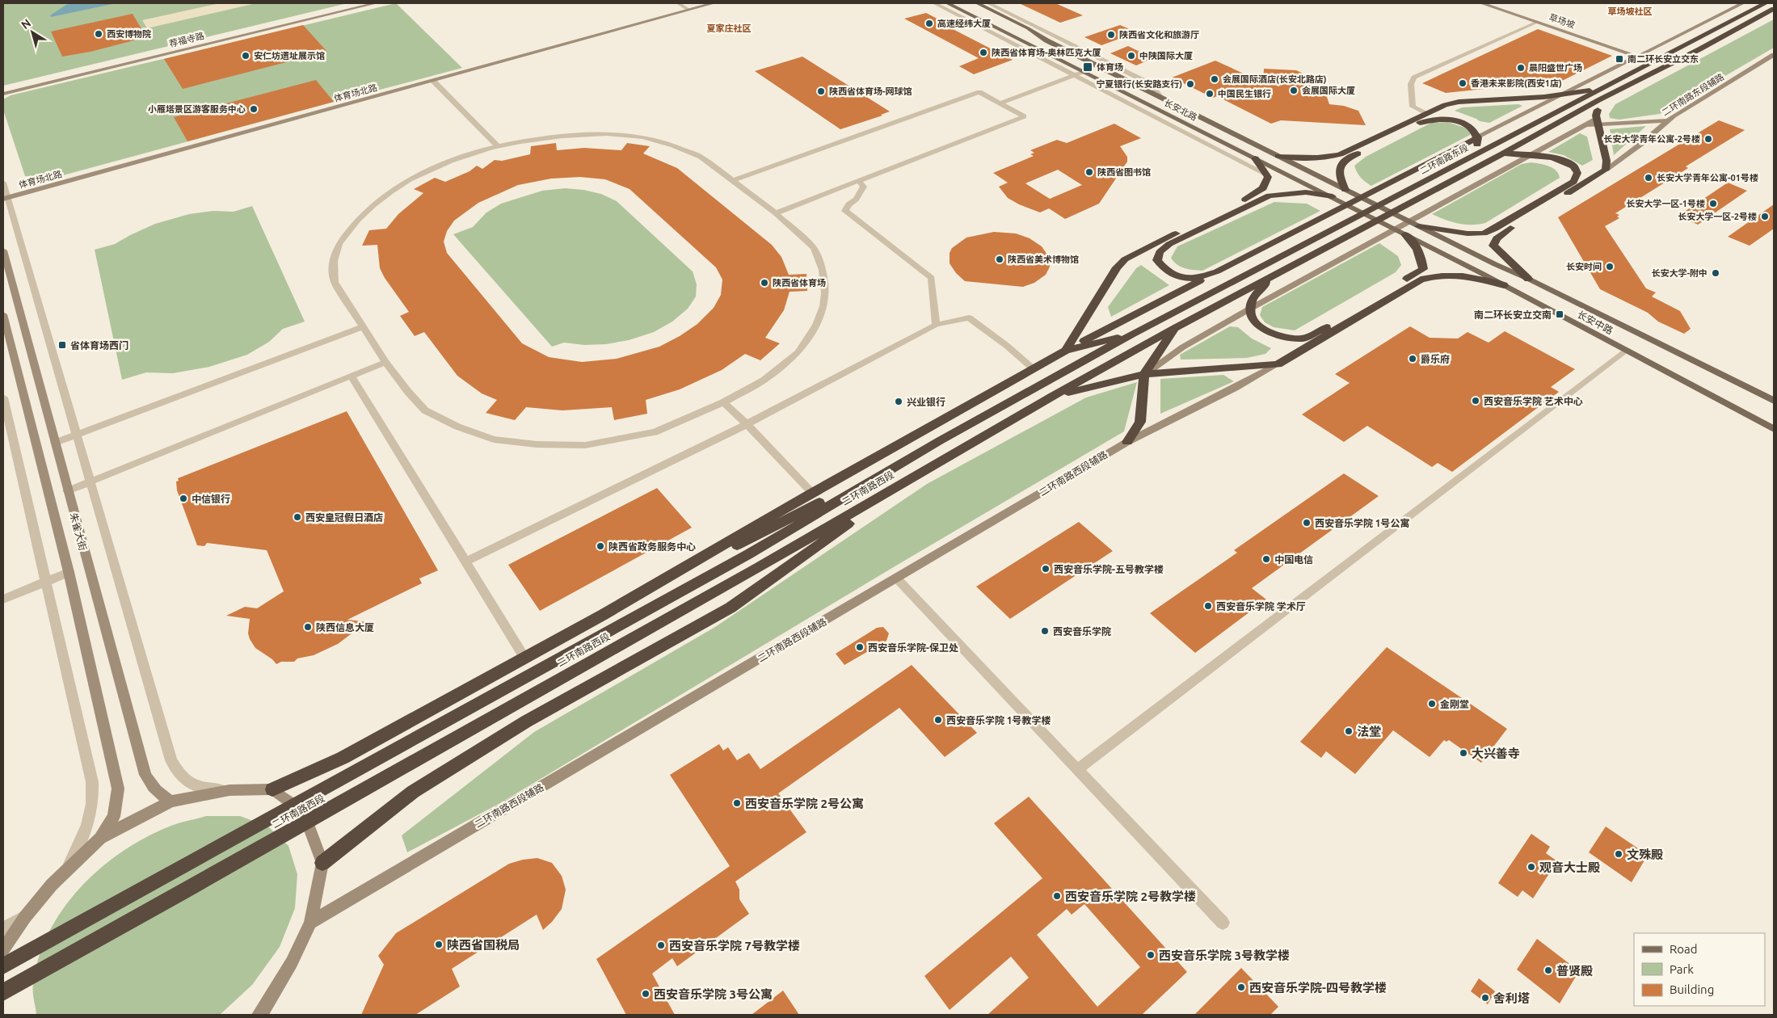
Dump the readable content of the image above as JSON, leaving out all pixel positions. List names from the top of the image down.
{
  "streets": {
    "highway": ["二环南路东段", "二环南路西段"],
    "main road": [
      "草场坡",
      "荐福寺路",
      "体育场北路",
      "二环南路东段辅路",
      "长安北路",
      "长安中路",
      "二环南路西段辅路",
      "朱雀大街"
    ]
  },
  "crossings": [
    ["长安北路", "长安中路"],
    ["二环南路东段", "二环南路西段"]
  ],
  "districts": ["草场坡社区", "夏家庄社区"],
  "places": {
    "other": [
      "高速经纬大厦",
      "西安博物院",
      "陕西省文化和旅游厅",
      "陕西省体育场-奥林匹克大厦",
      "安仁坊遗址展示馆",
      "中陕国际大厦",
      "晨阳盛世广场",
      "会展国际酒店(长安北路店)",
      "香港未来影院(西安1店)",
      "宁夏银行(长安路支行)",
      "会展国际大厦",
      "陕西省体育场-网球馆",
      "中国民生银行",
      "小雁塔景区游客服务中心",
      "长安大学青年公寓-2号楼",
      "陕西省图书馆",
      "长安大学青年公寓-01号楼",
      "长安大学一区-1号楼",
      "长安大学一区-2号楼",
      "陕西省美术博物馆",
      "长安时间",
      "长安大学-附中",
      "陕西省体育场",
      "爵乐府",
      "西安音乐学院 艺术中心",
      "兴业银行",
      "中信银行",
      "西安皇冠假日酒店",
      "西安音乐学院 1号公寓",
      "陕西省政务服务中心",
      "中国电信",
      "西安音乐学院-五号教学楼",
      "西安音乐学院 学术厅",
      "陕西信息大厦",
      "西安音乐学院",
      "西安音乐学院-保卫处",
      "金刚堂",
      "西安音乐学院 1号教学楼",
      "法堂",
      "大兴善寺",
      "西安音乐学院 2号公寓",
      "文殊殿",
      "观音大士殿",
      "西安音乐学院 2号教学楼",
      "陕西省国税局",
      "西安音乐学院 7号教学楼",
      "西安音乐学院 3号教学楼",
      "普贤殿",
      "西安音乐学院-四号教学楼",
      "西安音乐学院 3号公寓",
      "舍利塔"
    ],
    "transit": [
      "南二环长安立交东",
      "体育场",
      "南二环长安立交南",
      "省体育场西门"
    ]
  },
  "legend": ["Road", "Park", "Building"],
  "north": "top left"
}
